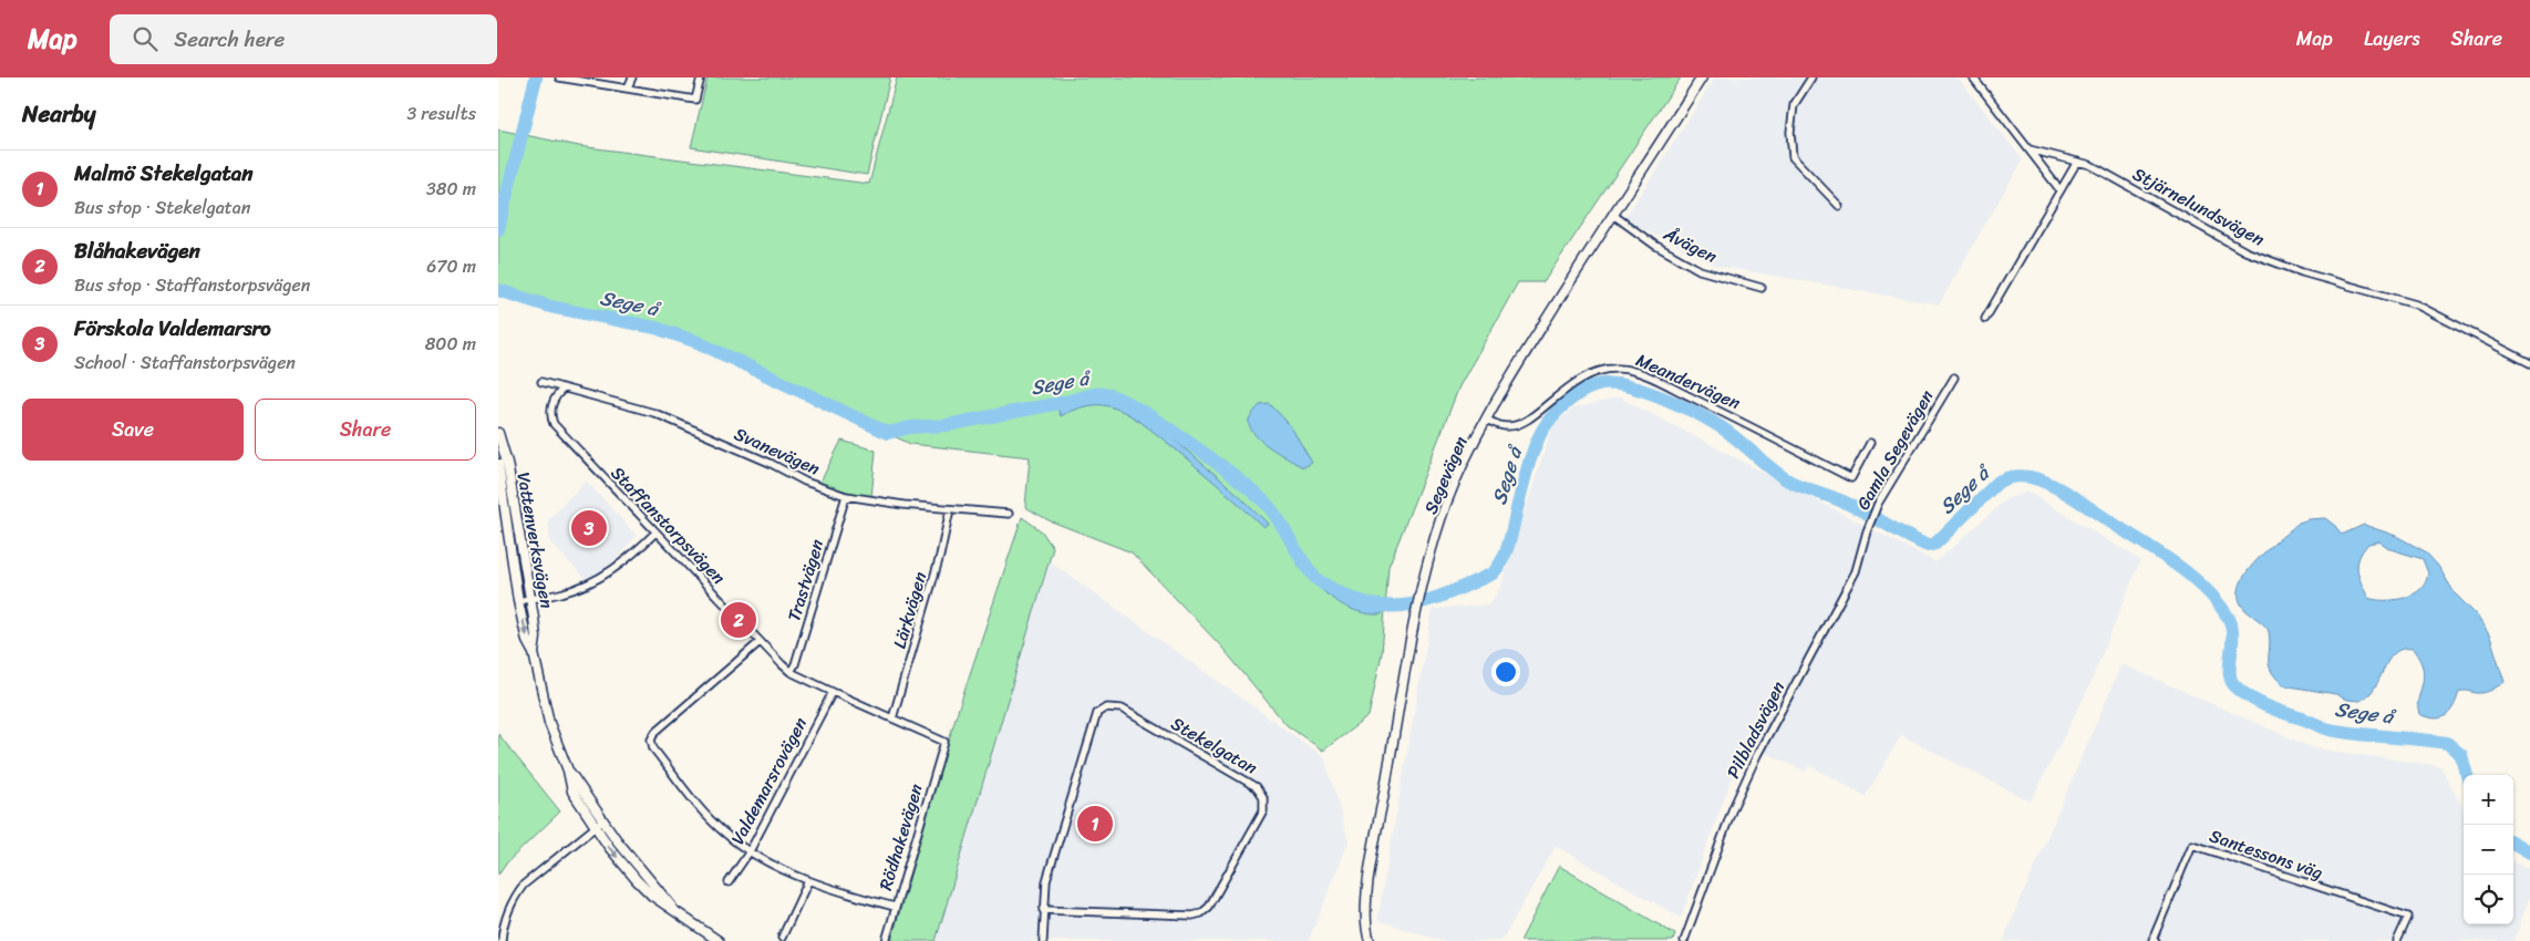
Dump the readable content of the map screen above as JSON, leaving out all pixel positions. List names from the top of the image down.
{
  "streets": {
    "street": [
      "Stjärnelundsvägen",
      "Åvägen",
      "Meandervägen",
      "Gamla Segevägen",
      "Svanevägen",
      "Segevägen",
      "Staffanstorpsvägen",
      "Vattenverksvägen",
      "Trastvägen",
      "Lärkvägen",
      "Pilbladsvägen",
      "Stekelgatan",
      "Valdemarsrovägen",
      "Rödhakevägen",
      "Santessons väg"
    ]
  },
  "crossings": [
    ["Åvägen", "Segevägen"],
    ["Meandervägen", "Segevägen"],
    ["Gamla Segevägen", "Pilbladsvägen"],
    ["Svanevägen", "Staffanstorpsvägen"],
    ["Svanevägen", "Trastvägen"],
    ["Svanevägen", "Lärkvägen"],
    ["Staffanstorpsvägen", "Trastvägen"],
    ["Staffanstorpsvägen", "Lärkvägen"],
    ["Staffanstorpsvägen", "Valdemarsrovägen"],
    ["Staffanstorpsvägen", "Rödhakevägen"]
  ],
  "water": ["Sege å"],
  "page": {
    "header": "Map",
    "search": "Search here",
    "nav": ["Map", "Layers", "Share"],
    "heading": ["Nearby", "3 results"],
    "list": [
      {
        "mark": "1",
        "name": "Malmö Stekelgatan",
        "note": "Bus stop · Stekelgatan",
        "value": "380 m"
      },
      {
        "mark": "2",
        "name": "Blåhakevägen",
        "note": "Bus stop · Staffanstorpsvägen",
        "value": "670 m"
      },
      {
        "mark": "3",
        "name": "Förskola Valdemarsro",
        "note": "School · Staffanstorpsvägen",
        "value": "800 m"
      }
    ],
    "buttons": ["Save", "Share"],
    "pins": ["3", "2", "1"],
    "map_buttons": ["+", "−"]
  }
}
